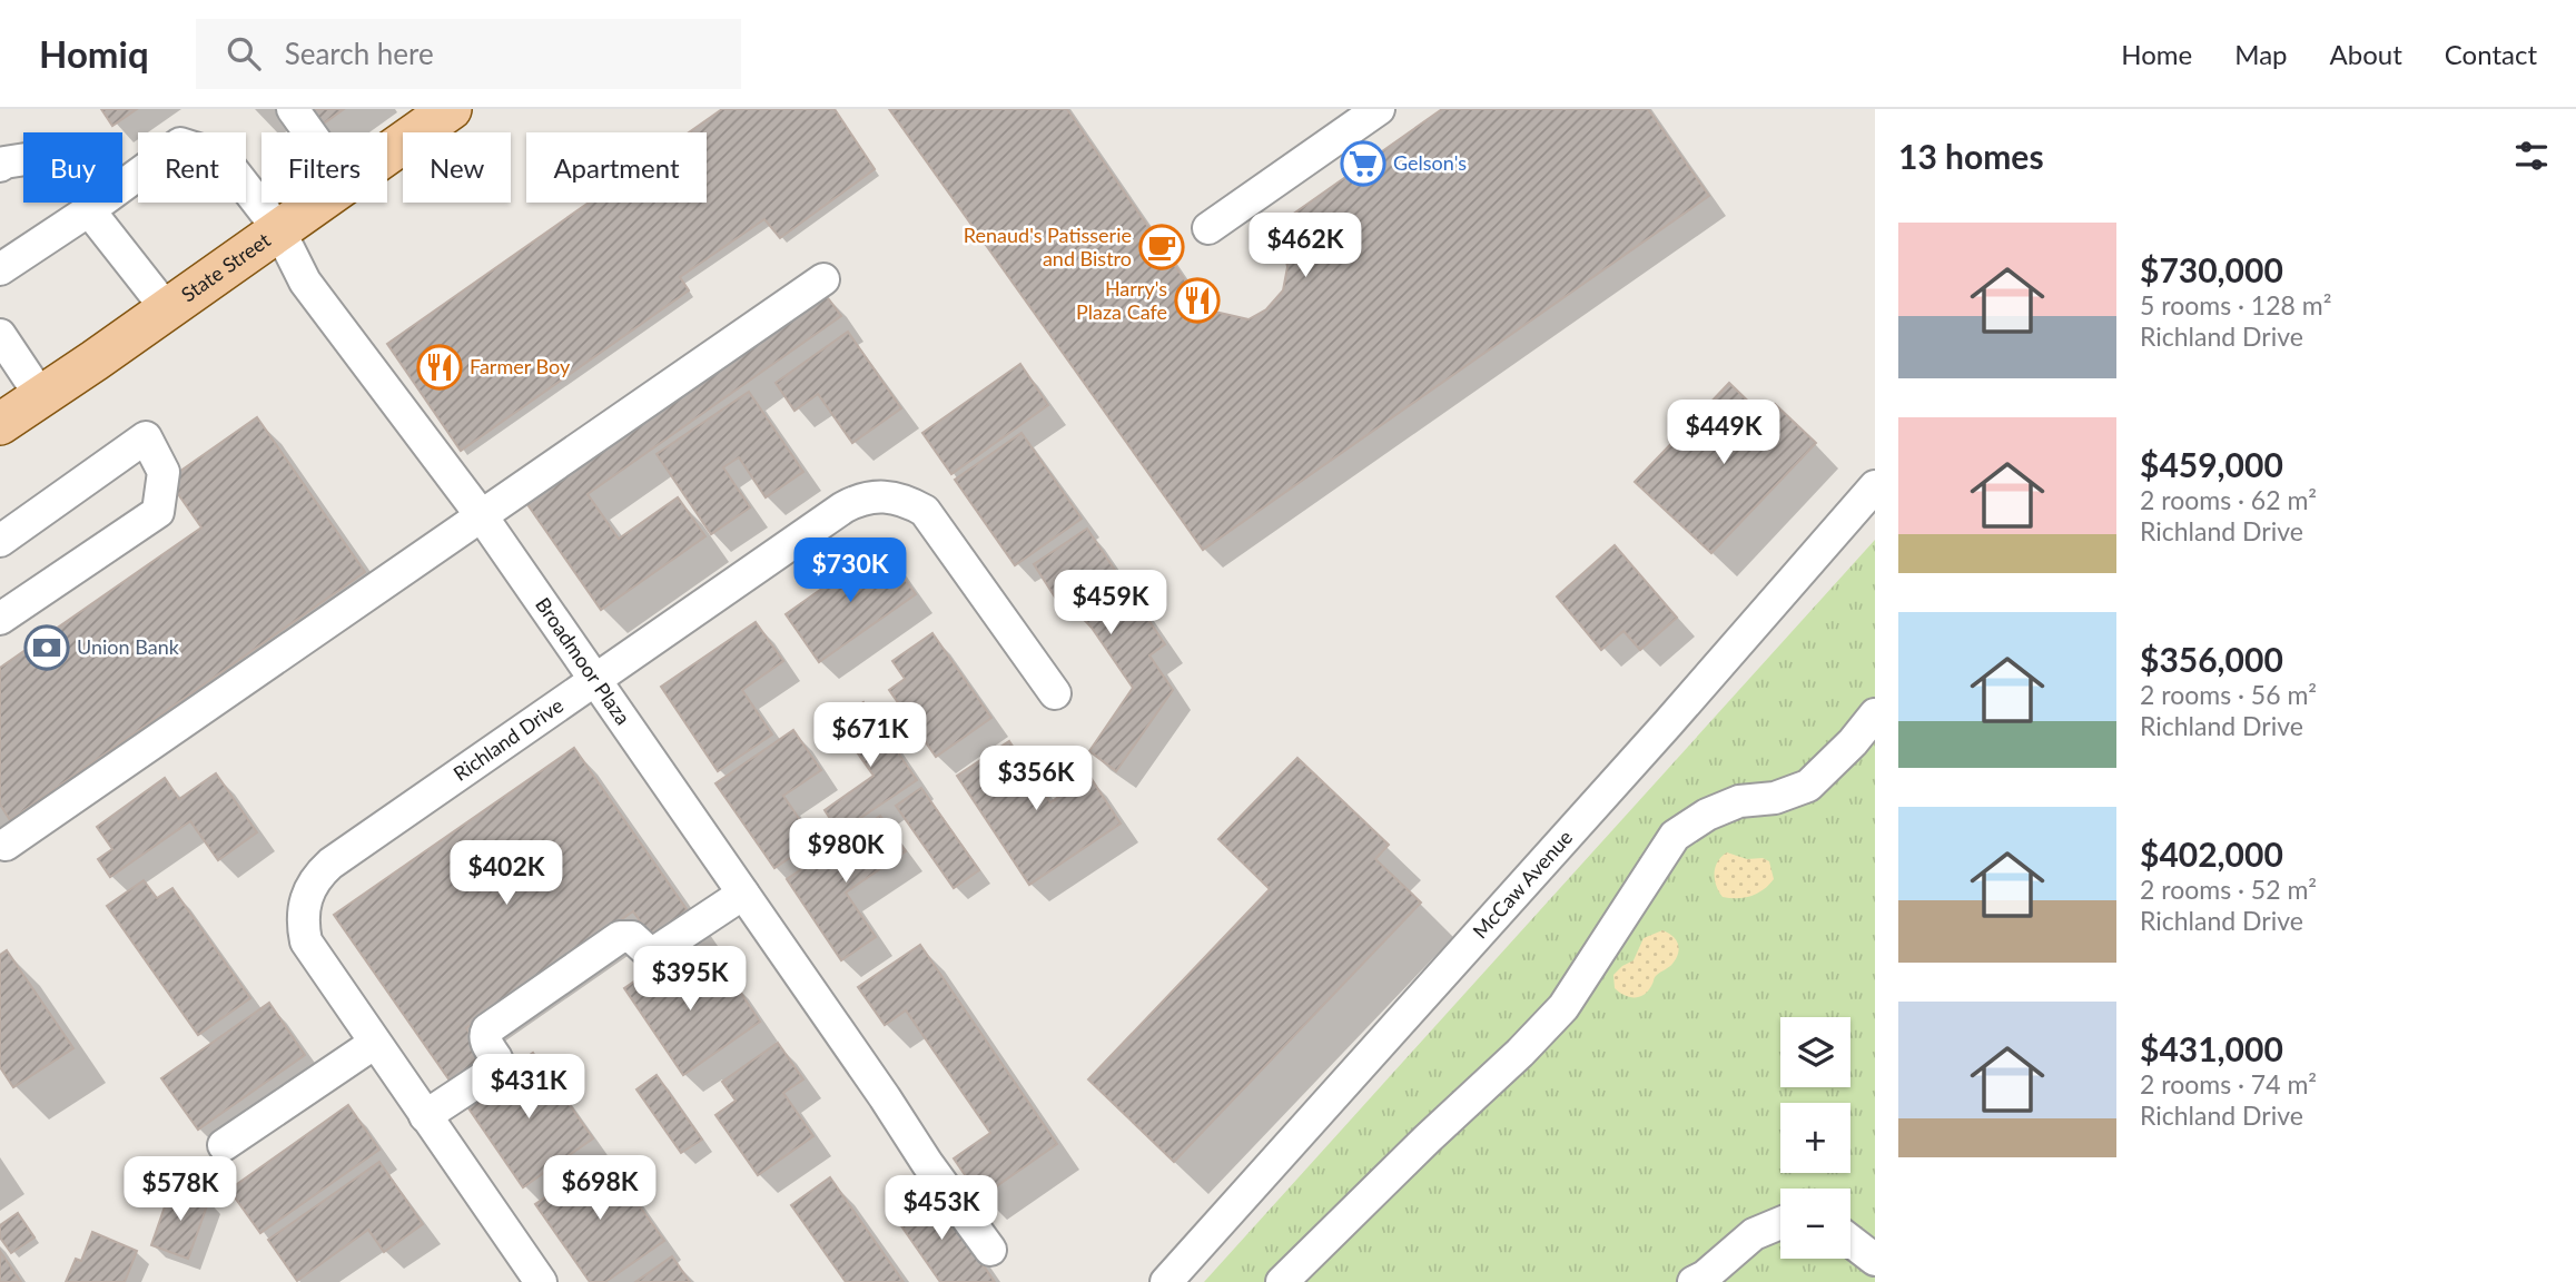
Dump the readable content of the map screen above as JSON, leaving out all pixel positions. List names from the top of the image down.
{
  "streets": {
    "main road": ["State Street"],
    "street": ["Broadmoor Plaza", "Richland Drive", "McCaw Avenue"]
  },
  "crossings": [
    ["State Street", "Broadmoor Plaza"],
    ["Broadmoor Plaza", "Richland Drive"]
  ],
  "places": {
    "supermarket": ["Gelson's"],
    "cafe": ["Renaud's Patisserie and Bistro"],
    "restaurant": ["Harry's Plaza Cafe", "Farmer Boy"],
    "bank": ["Union Bank"]
  },
  "page": {
    "header": "Homiq",
    "search": "Search here",
    "nav": [
      "Home",
      "Map",
      "About",
      "Contact"
    ],
    "heading": "13 homes",
    "chip": [
      "Buy",
      "Rent",
      "Filters",
      "New",
      "Apartment"
    ],
    "list": [
      {
        "name": "$730,000",
        "note": "5 rooms · 128 m² · Richland Drive"
      },
      {
        "name": "$459,000",
        "note": "2 rooms · 62 m² · Richland Drive"
      },
      {
        "name": "$356,000",
        "note": "2 rooms · 56 m² · Richland Drive"
      },
      {
        "name": "$402,000",
        "note": "2 rooms · 52 m² · Richland Drive"
      },
      {
        "name": "$431,000",
        "note": "2 rooms · 74 m² · Richland Drive"
      }
    ],
    "price": [
      "$462K",
      "$449K",
      "$730K",
      "$459K",
      "$671K",
      "$356K",
      "$980K",
      "$402K",
      "$395K",
      "$431K",
      "$698K",
      "$578K",
      "$453K"
    ],
    "map_buttons": ["+", "−"]
  }
}
